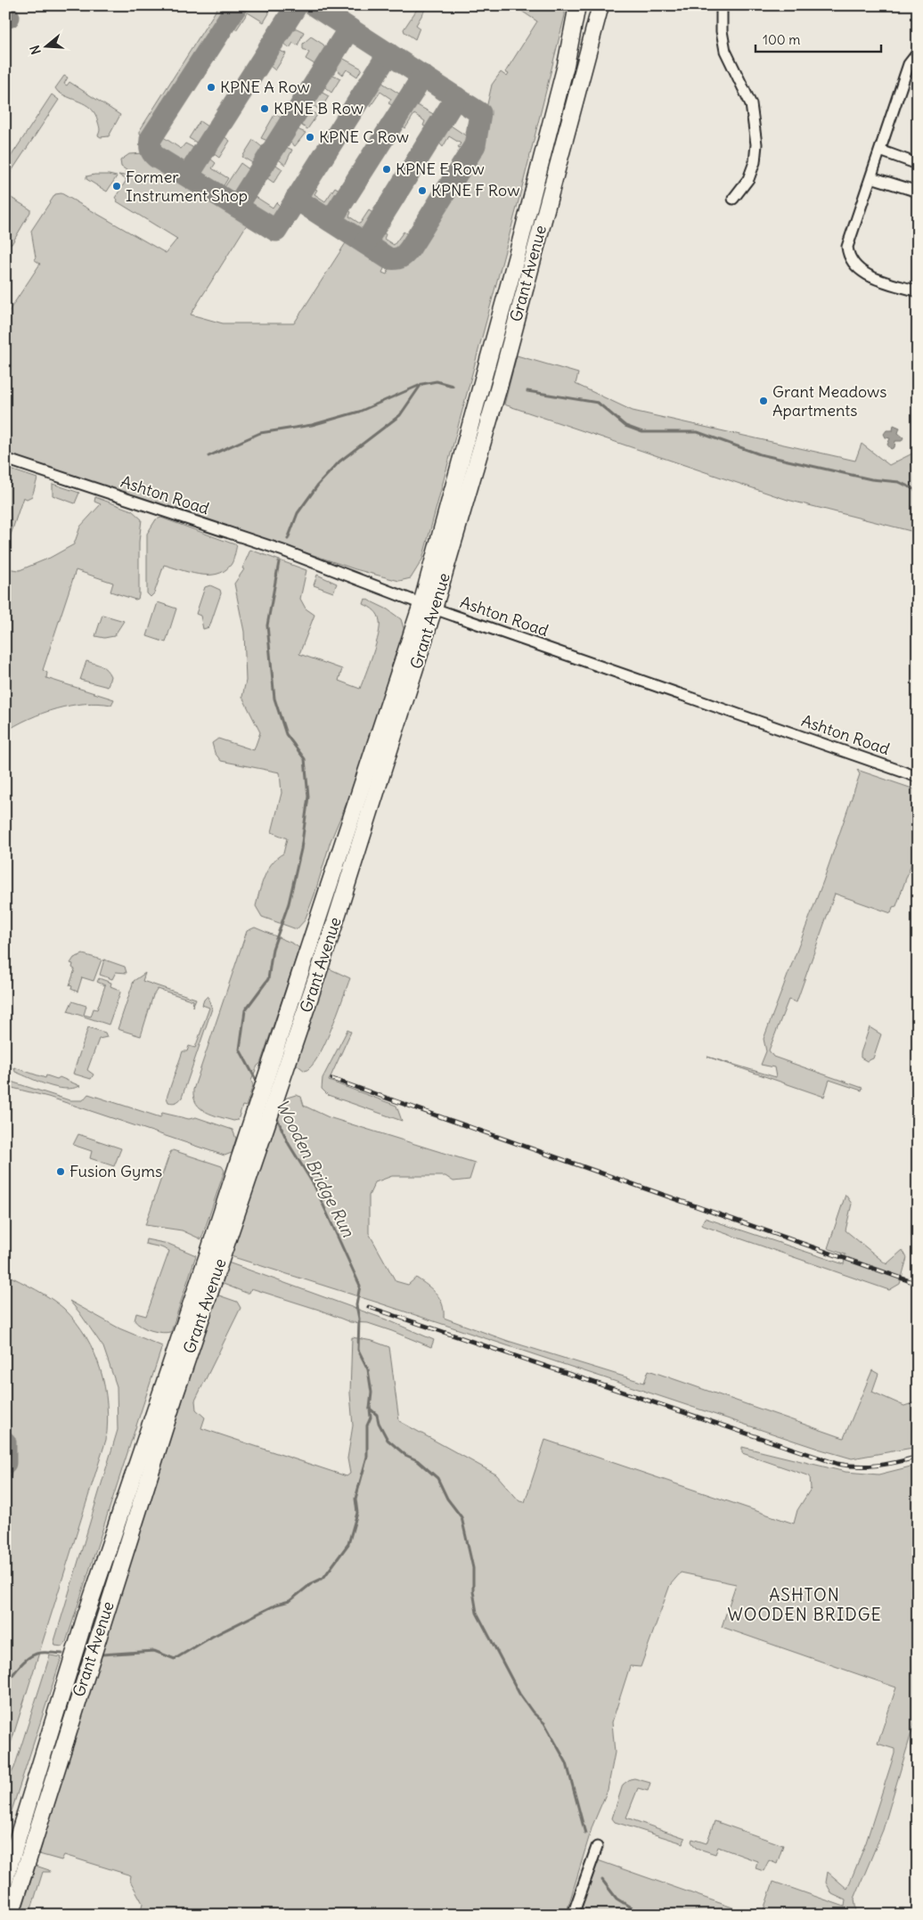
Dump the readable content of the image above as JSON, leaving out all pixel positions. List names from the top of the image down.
{
  "streets": {
    "main road": ["Grant Avenue"],
    "street": ["Ashton Road"]
  },
  "crossings": [
    ["Grant Avenue", "Ashton Road"]
  ],
  "districts": ["ASHTON WOODEN BRIDGE"],
  "water": ["Wooden Bridge Run"],
  "places": [
    "KPNE A Row",
    "KPNE B Row",
    "KPNE C Row",
    "KPNE E Row",
    "Former Instrument Shop",
    "KPNE F Row",
    "Grant Meadows Apartments",
    "Fusion Gyms"
  ],
  "scale_bar": "100 m",
  "north": "left"
}
